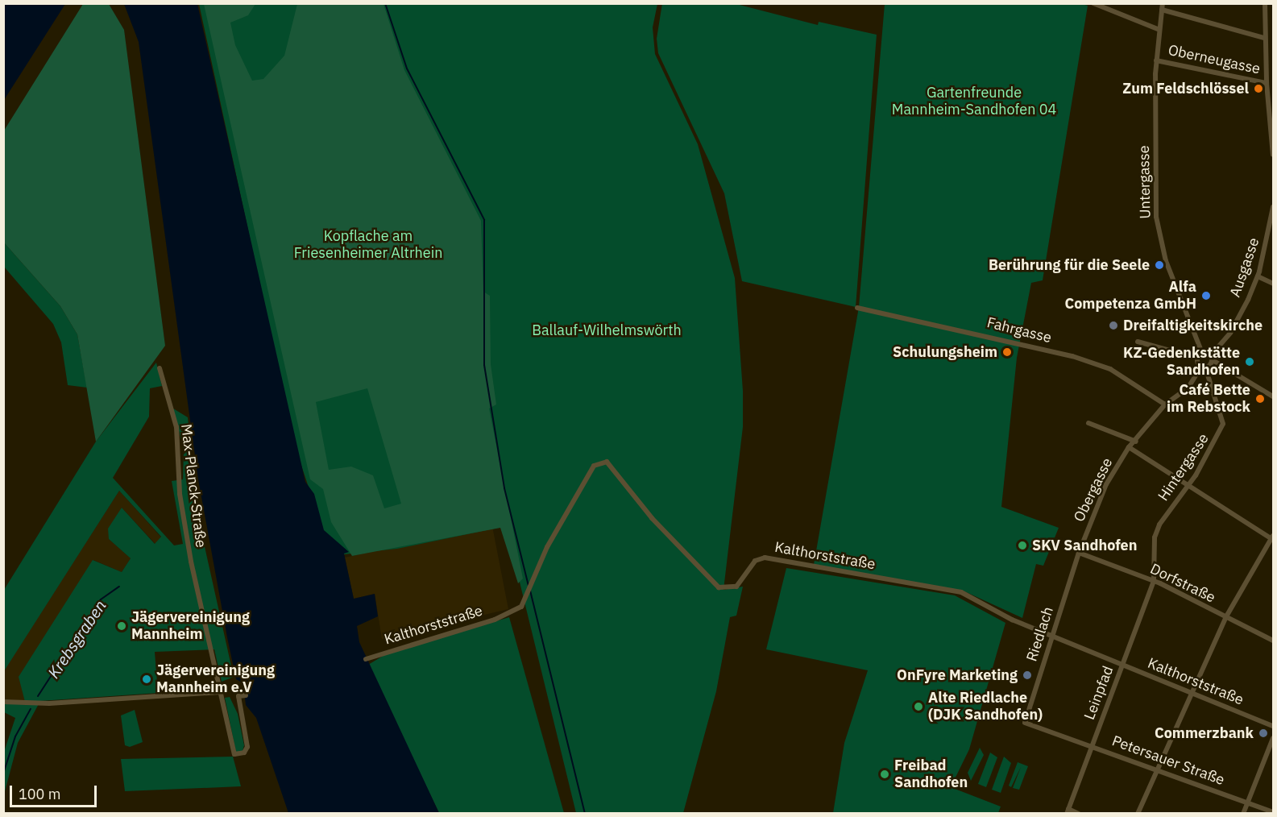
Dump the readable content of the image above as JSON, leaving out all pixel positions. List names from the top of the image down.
{
  "streets": {
    "street": [
      "Oberneugasse",
      "Untergasse",
      "Ausgasse",
      "Fahrgasse",
      "Hintergasse",
      "Max-Planck-Straße",
      "Obergasse",
      "Kalthorststraße",
      "Dorfstraße",
      "Riedlach",
      "Leinpfad",
      "Petersauer Straße"
    ]
  },
  "crossings": [
    ["Oberneugasse", "Untergasse"],
    ["Ausgasse", "Hintergasse"],
    ["Ausgasse", "Obergasse"],
    ["Fahrgasse", "Obergasse"],
    ["Hintergasse", "Obergasse"],
    ["Hintergasse", "Dorfstraße"],
    ["Hintergasse", "Leinpfad"],
    ["Obergasse", "Dorfstraße"],
    ["Obergasse", "Riedlach"],
    ["Kalthorststraße", "Riedlach"],
    ["Kalthorststraße", "Leinpfad"],
    ["Dorfstraße", "Riedlach"],
    ["Dorfstraße", "Leinpfad"],
    ["Riedlach", "Petersauer Straße"],
    ["Leinpfad", "Petersauer Straße"]
  ],
  "water": ["Krebsgraben"],
  "parks": ["Gartenfreunde Mannheim-Sandhofen 04", "Kopflache am Friesenheimer Altrhein", "Ballauf-Wilhelmswörth"],
  "places": [
    "Zum Feldschlössel",
    "Berührung für die Seele",
    "Alfa Competenza GmbH",
    "Dreifaltigkeitskirche",
    "Schulungsheim",
    "KZ-Gedenkstätte Sandhofen",
    "Café Bette im Rebstock",
    "SKV Sandhofen",
    "Jägervereinigung Mannheim",
    "OnFyre Marketing",
    "Jägervereinigung Mannheim e.V",
    "Alte Riedlache (DJK Sandhofen)",
    "Commerzbank",
    "Freibad Sandhofen"
  ],
  "scale_bar": "100 m"
}
